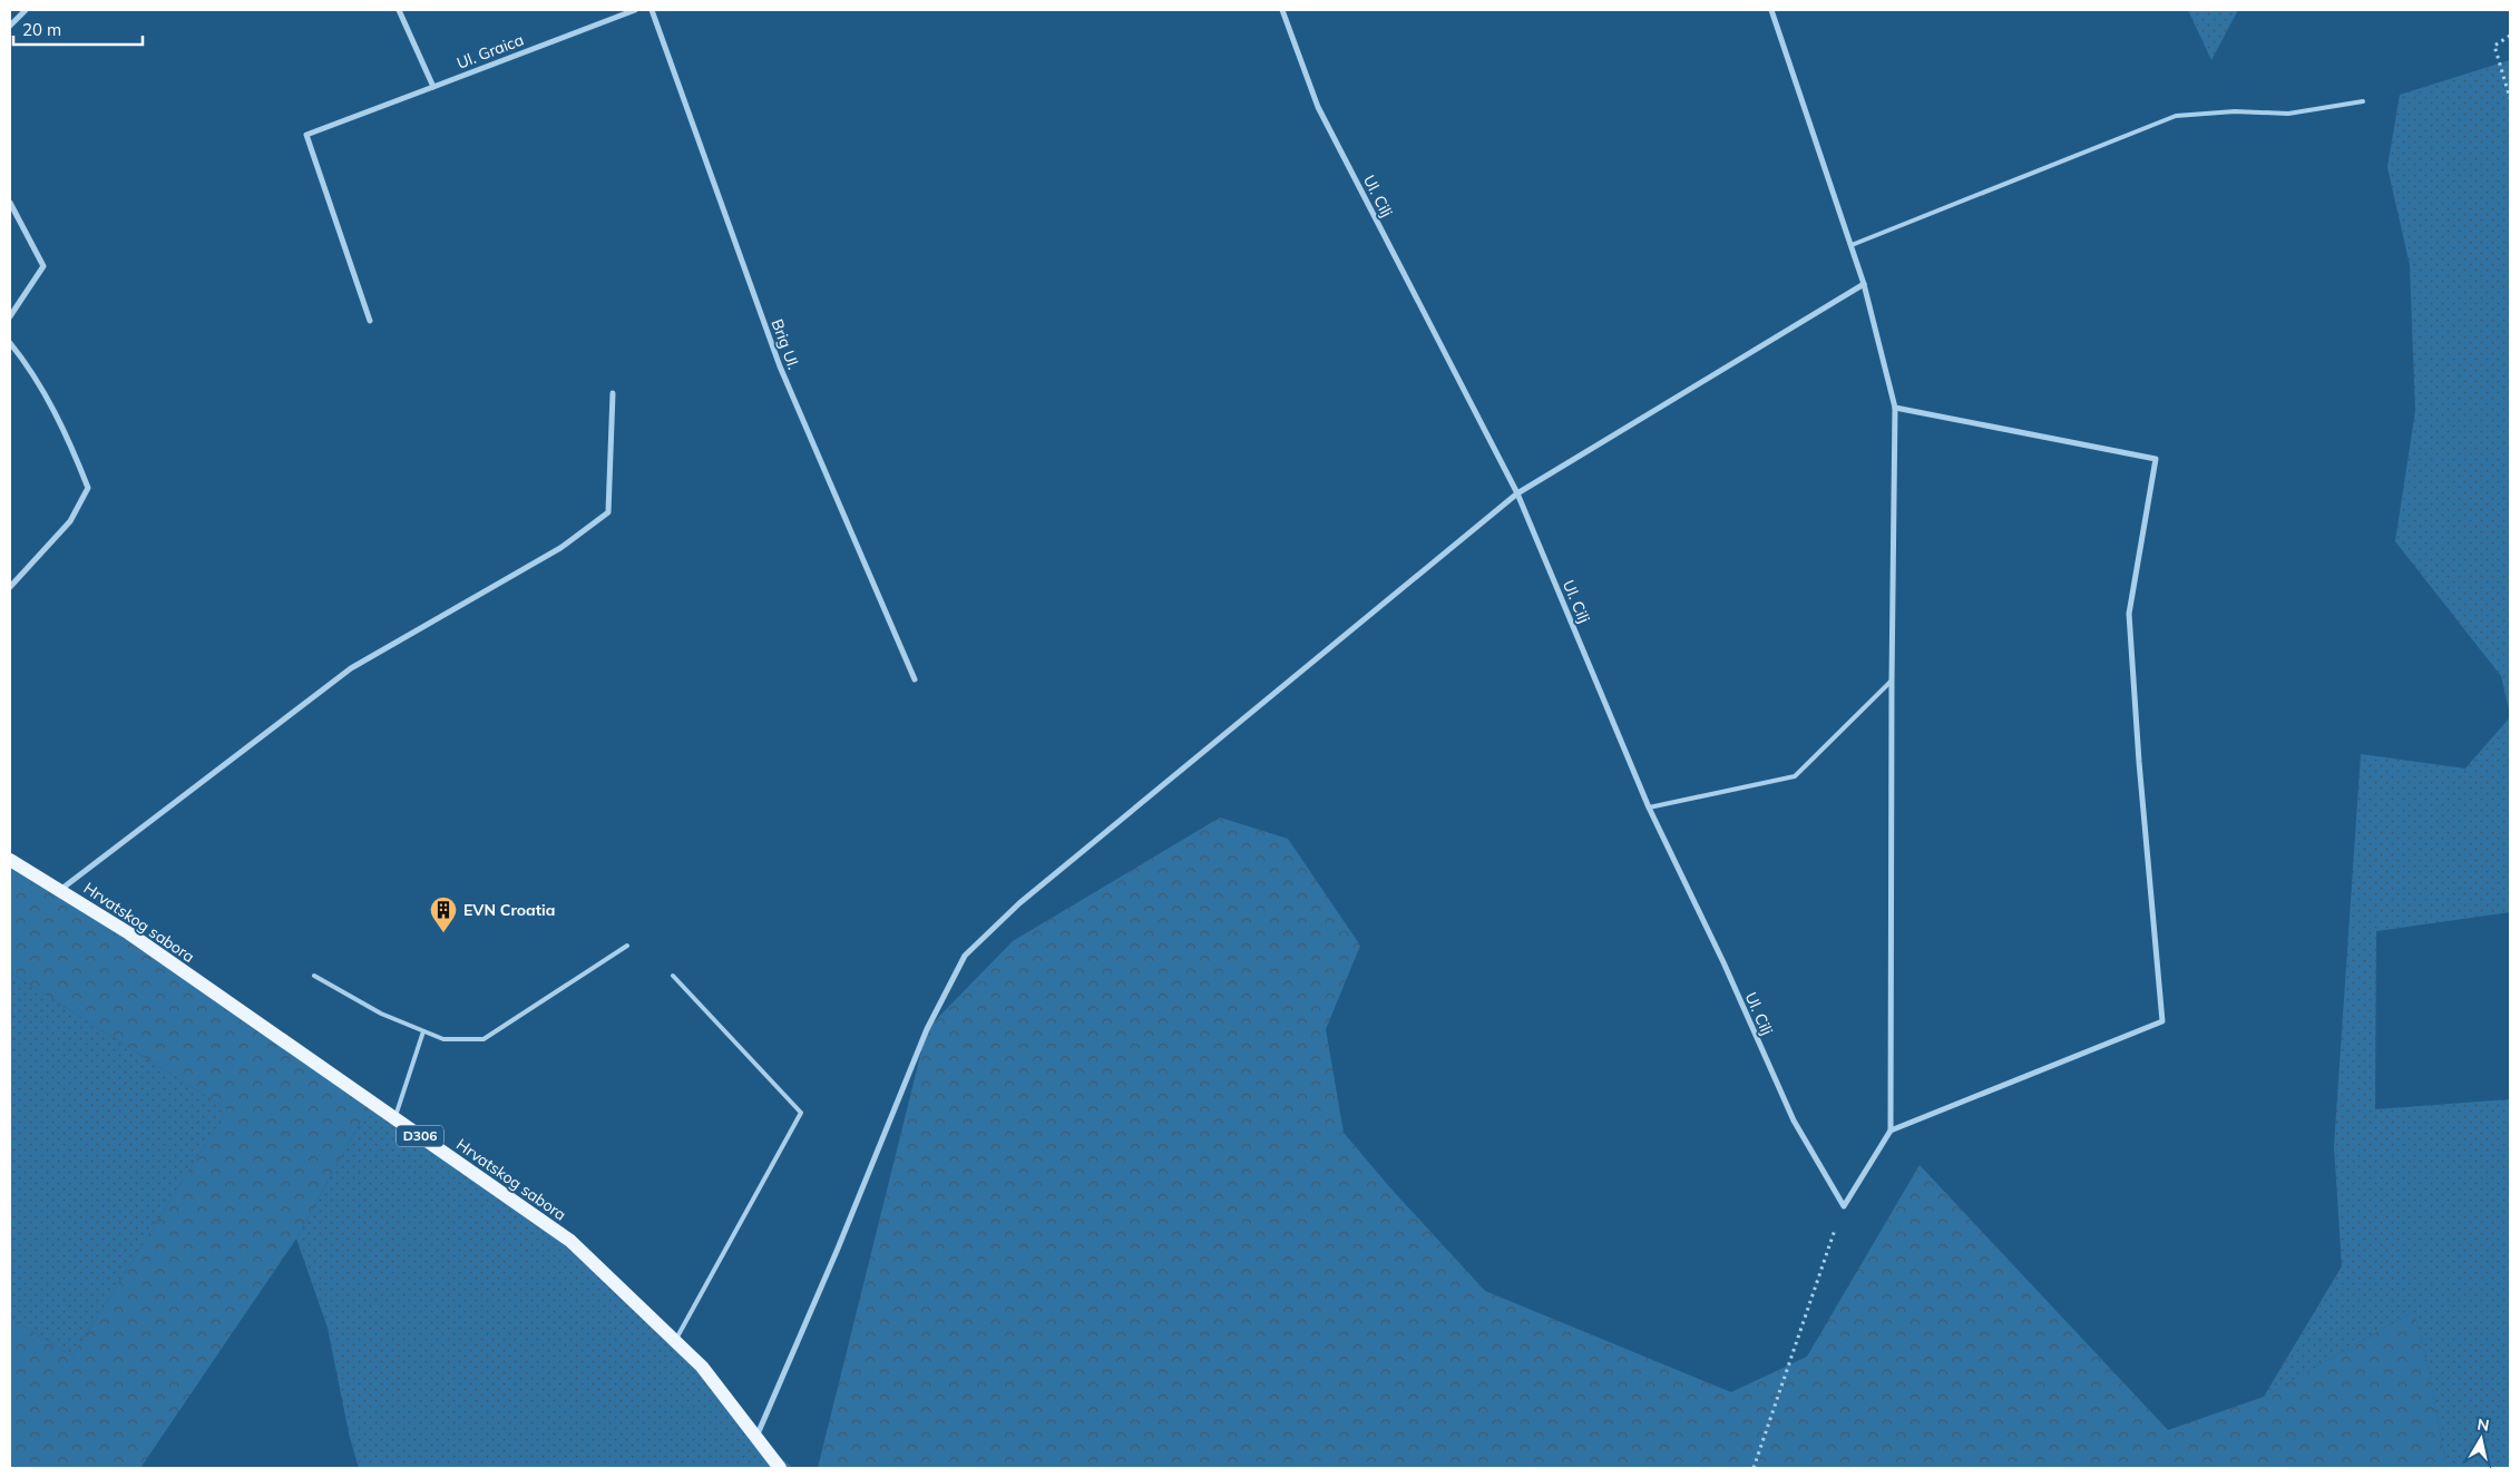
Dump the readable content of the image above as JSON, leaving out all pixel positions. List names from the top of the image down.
{
  "streets": {
    "main road": ["Hrvatskog sabora", "D306"],
    "street": ["Ul. Graica", "Ul. Cilj", "Brig Ul."]
  },
  "places": {
    "building": ["EVN Croatia"]
  },
  "scale_bar": "20 m",
  "north": "top"
}
